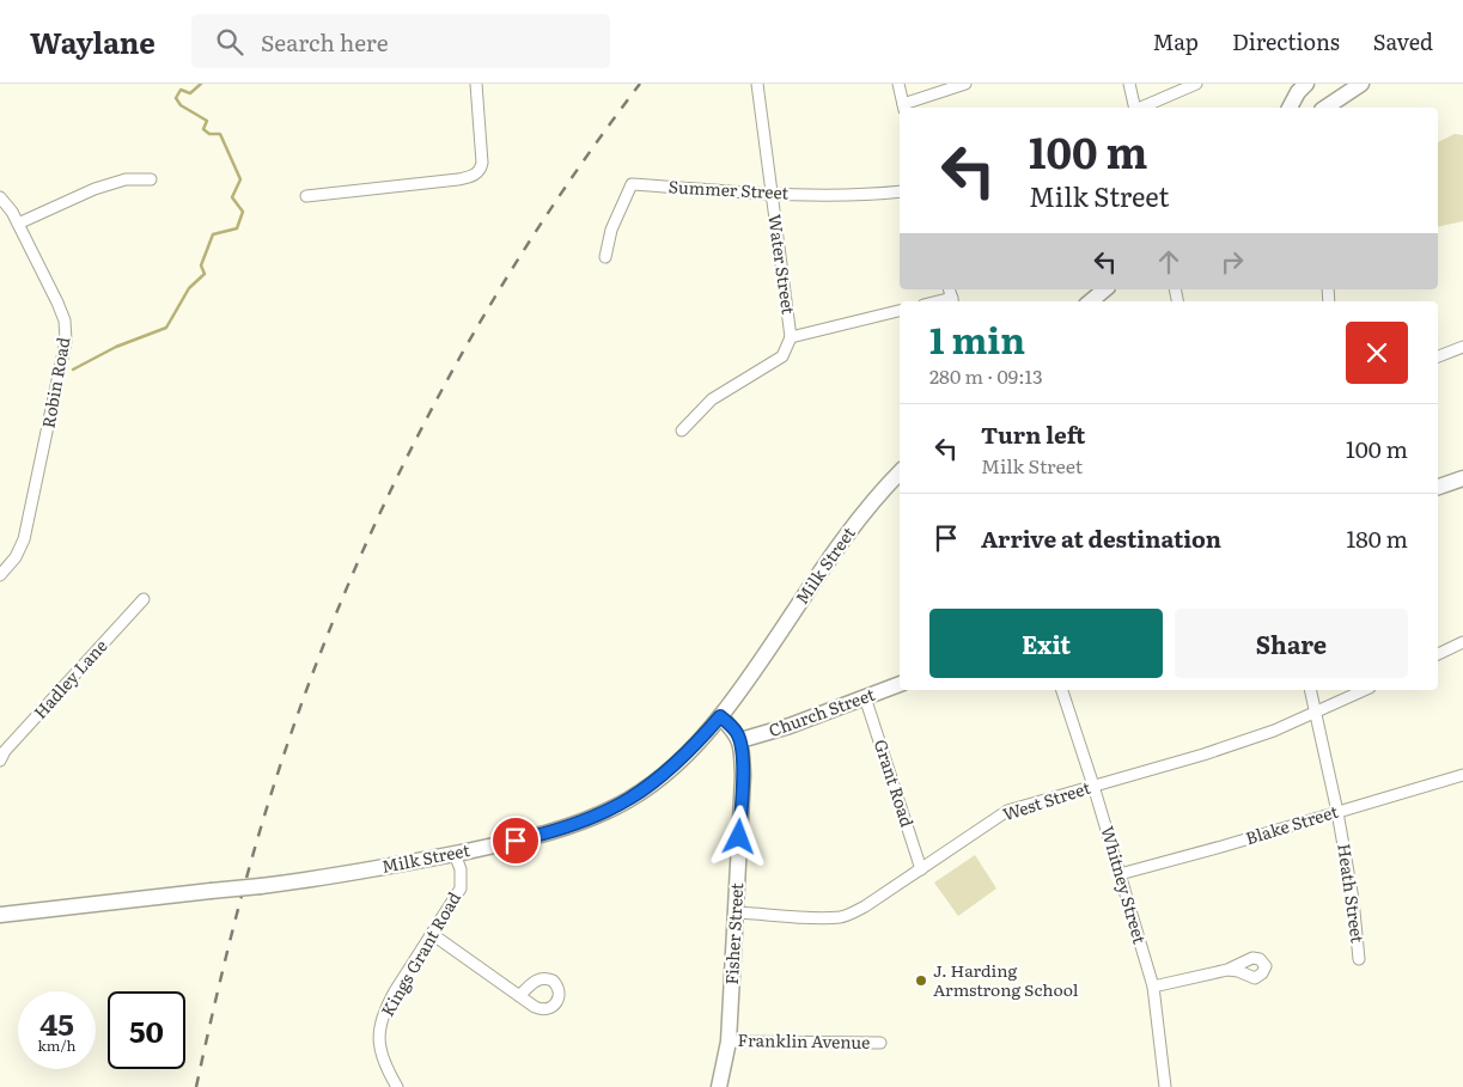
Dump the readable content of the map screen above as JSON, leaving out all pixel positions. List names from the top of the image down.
{
  "streets": {
    "main road": ["Milk Street", "Church Street", "Fisher Street"],
    "street": [
      "Summer Street",
      "Water Street",
      "Robin Road",
      "Hadley Lane",
      "Grant Road",
      "West Street",
      "Blake Street",
      "Whitney Street",
      "Heath Street",
      "Kings Grant Road",
      "Franklin Avenue"
    ]
  },
  "crossings": [
    ["Summer Street", "Water Street"],
    ["Milk Street", "Kings Grant Road"],
    ["Church Street", "Grant Road"],
    ["Church Street", "Fisher Street"],
    ["Grant Road", "West Street"],
    ["West Street", "Whitney Street"],
    ["West Street", "Heath Street"],
    ["West Street", "Fisher Street"],
    ["Blake Street", "Whitney Street"],
    ["Blake Street", "Heath Street"],
    ["Fisher Street", "Franklin Avenue"]
  ],
  "places": ["J. Harding Armstrong School"],
  "page": {
    "header": "Waylane",
    "search": "Search here",
    "nav": ["Map", "Directions", "Saved"],
    "turn": ["100 m", "Milk Street"],
    "heading": ["1 min", "280 m · 09:13"],
    "list": [
      {
        "name": "Turn left",
        "note": "Milk Street",
        "value": "100 m"
      },
      {
        "name": "Arrive at destination",
        "value": "180 m"
      }
    ],
    "buttons": ["Exit", "Share"],
    "speed": "45 km/h",
    "limit": "50"
  }
}
